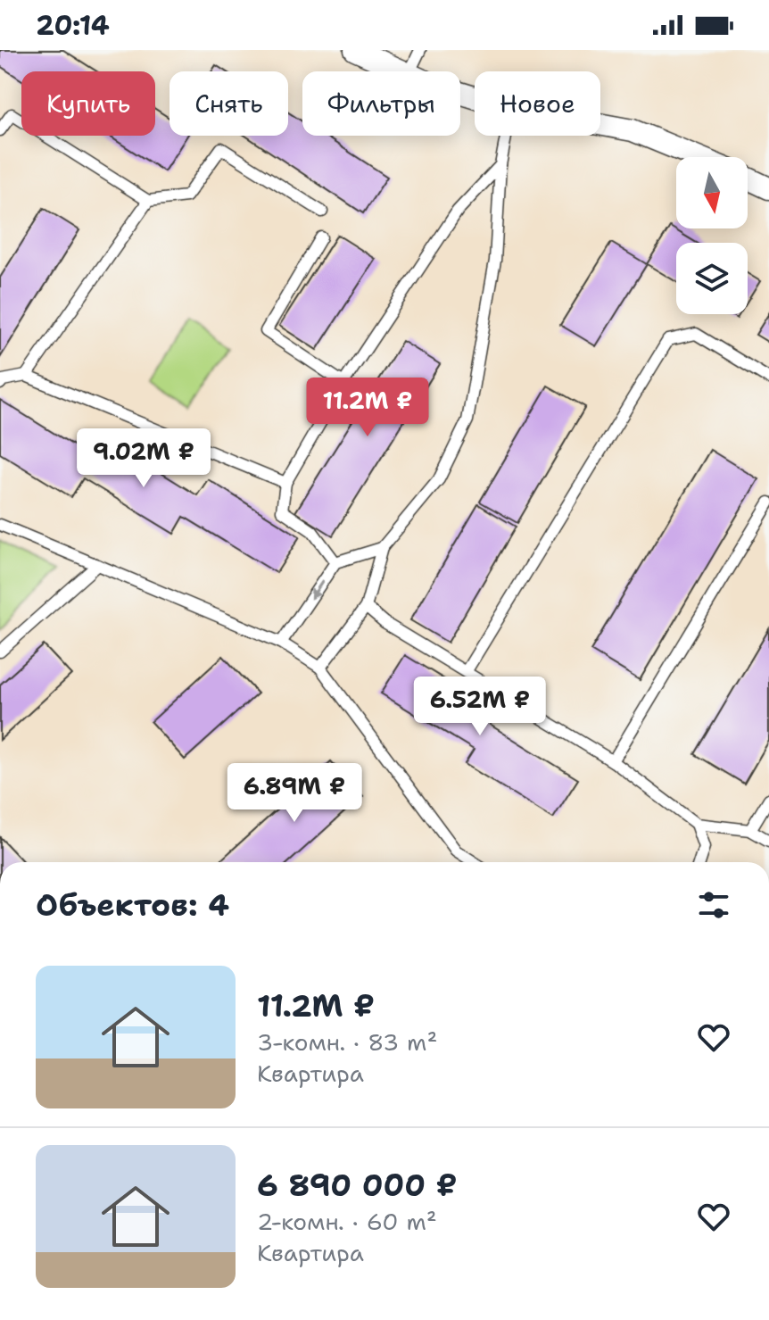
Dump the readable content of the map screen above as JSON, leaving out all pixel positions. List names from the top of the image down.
{
  "north": "bottom",
  "page": {
    "status": "20:14",
    "chip": [
      "Купить",
      "Снять",
      "Фильтры",
      "Новое"
    ],
    "price": [
      "11.2M ₽",
      "9.02M ₽",
      "6.52M ₽",
      "6.89M ₽"
    ],
    "heading": "Объектов: 4",
    "list": [
      {
        "name": "11.2M ₽",
        "note": "3-комн. · 83 m² · Квартира"
      },
      {
        "name": "6 890 000 ₽",
        "note": "2-комн. · 60 m² · Квартира"
      }
    ]
  }
}
